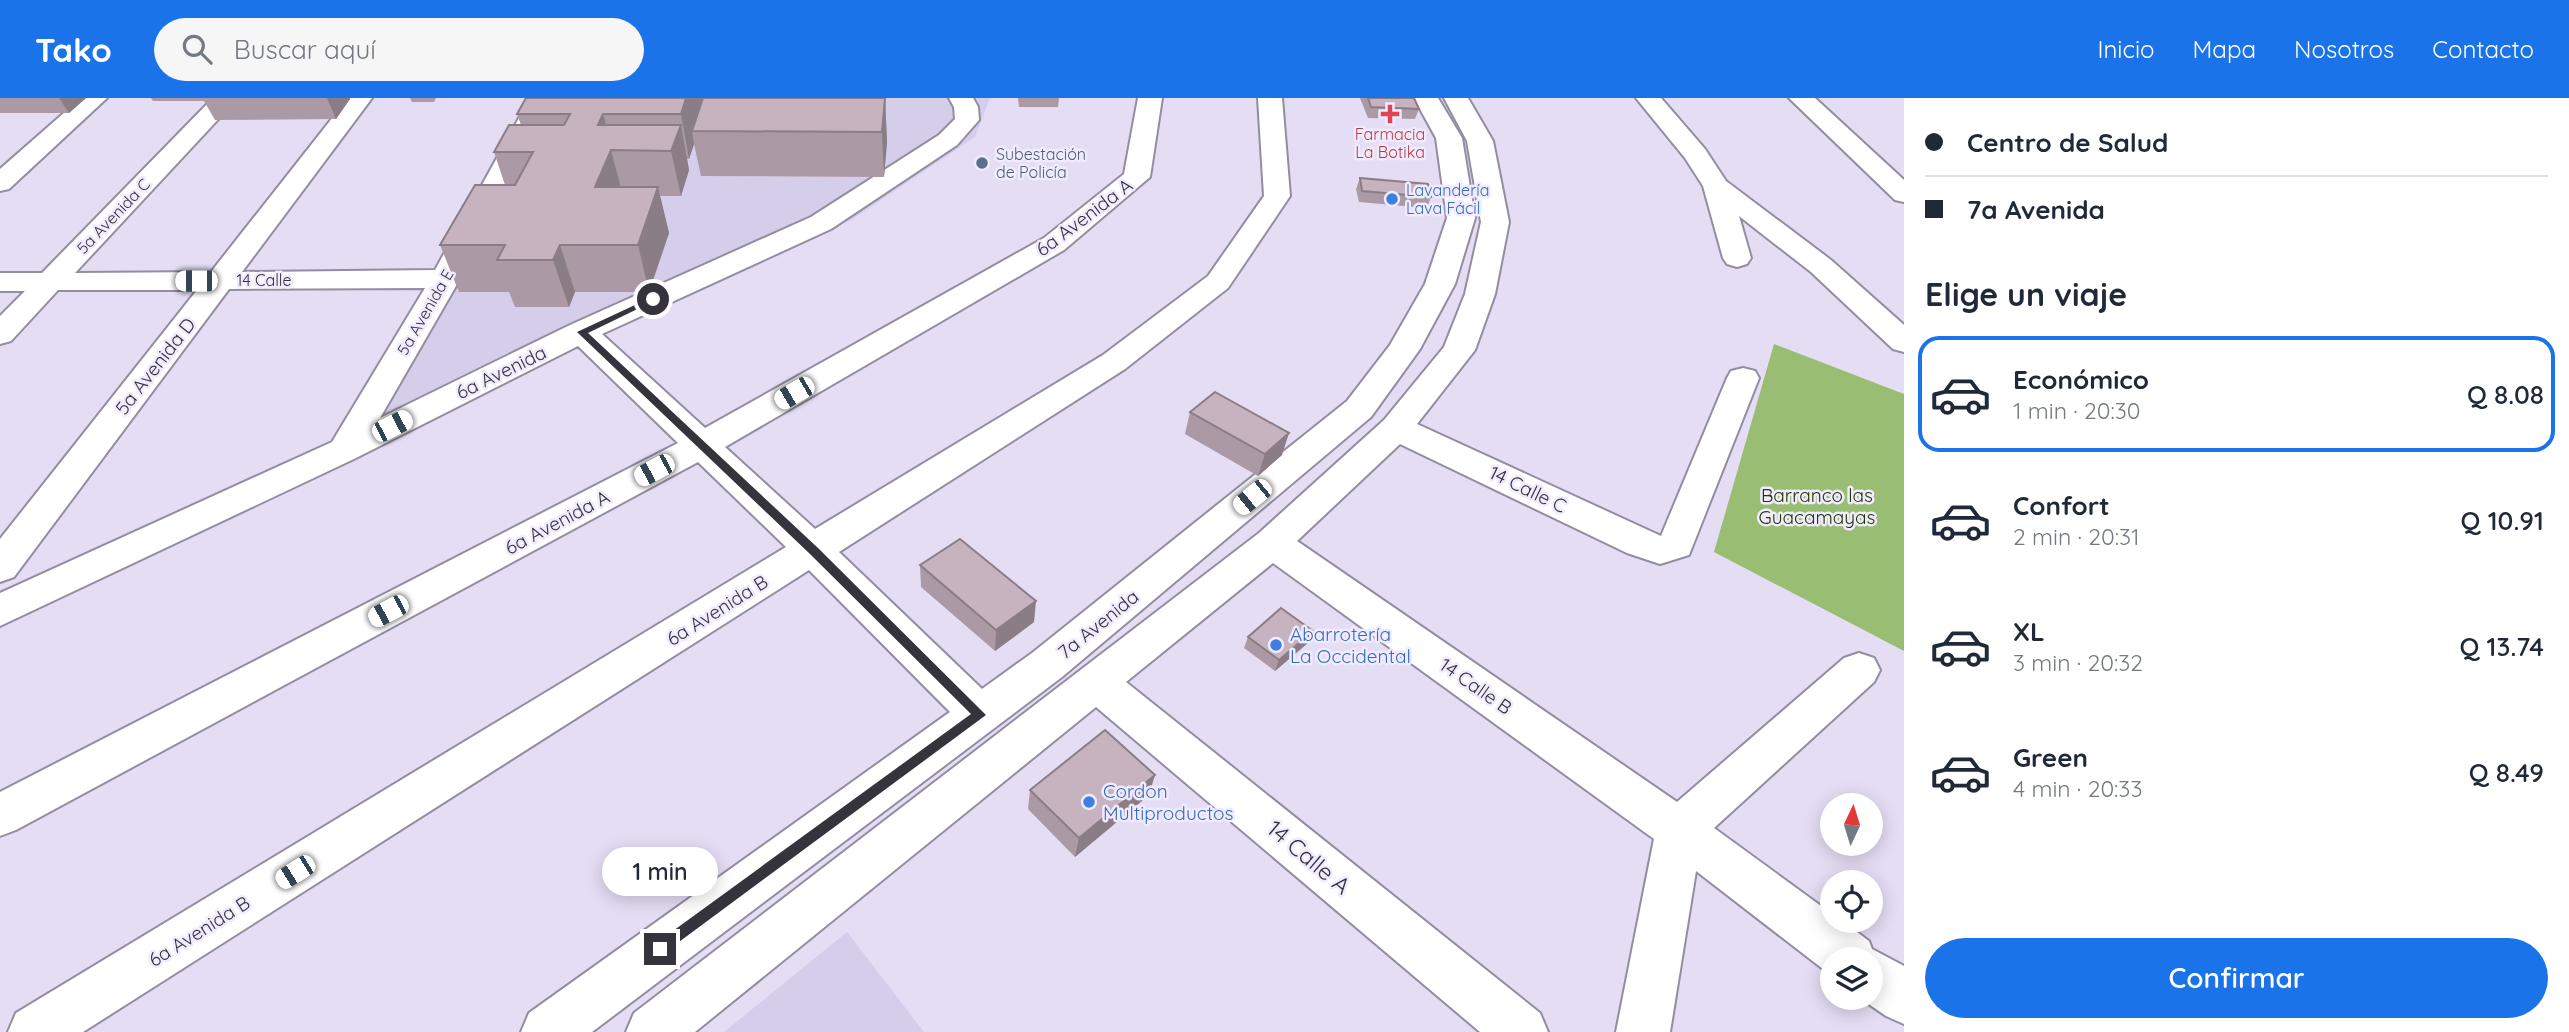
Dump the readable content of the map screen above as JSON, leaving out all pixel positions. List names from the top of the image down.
{
  "streets": {
    "street": [
      "5a Avenida C",
      "6a Avenida A",
      "14 Calle",
      "5a Avenida E",
      "5a Avenida D",
      "6a Avenida",
      "14 Calle C",
      "6a Avenida B",
      "7a Avenida",
      "14 Calle B",
      "14 Calle A"
    ]
  },
  "crossings": [
    ["5a Avenida C", "14 Calle"],
    ["14 Calle", "5a Avenida E"],
    ["14 Calle", "5a Avenida D"],
    ["5a Avenida E", "6a Avenida"]
  ],
  "parks": ["Barranco las Guacamayas"],
  "places": {
    "health": ["Farmacia La Botika"],
    "other": [
      "Subestación de Policía",
      "Lavandería Lava Fácil",
      "Abarrotería La Occidental",
      "Cordon Multiproductos"
    ]
  },
  "north": "top",
  "page": {
    "header": "Tako",
    "search": "Buscar aquí",
    "nav": [
      "Inicio",
      "Mapa",
      "Nosotros",
      "Contacto"
    ],
    "banner": ["Centro de Salud", "7a Avenida"],
    "heading": "Elige un viaje",
    "list": [
      {
        "name": "Económico",
        "note": "1 min · 20:30",
        "value": "Q 8.08"
      },
      {
        "name": "Confort",
        "note": "2 min · 20:31",
        "value": "Q 10.91"
      },
      {
        "name": "XL",
        "note": "3 min · 20:32",
        "value": "Q 13.74"
      },
      {
        "name": "Green",
        "note": "4 min · 20:33",
        "value": "Q 8.49"
      }
    ],
    "bubble": "1 min",
    "buttons": "Confirmar"
  }
}
